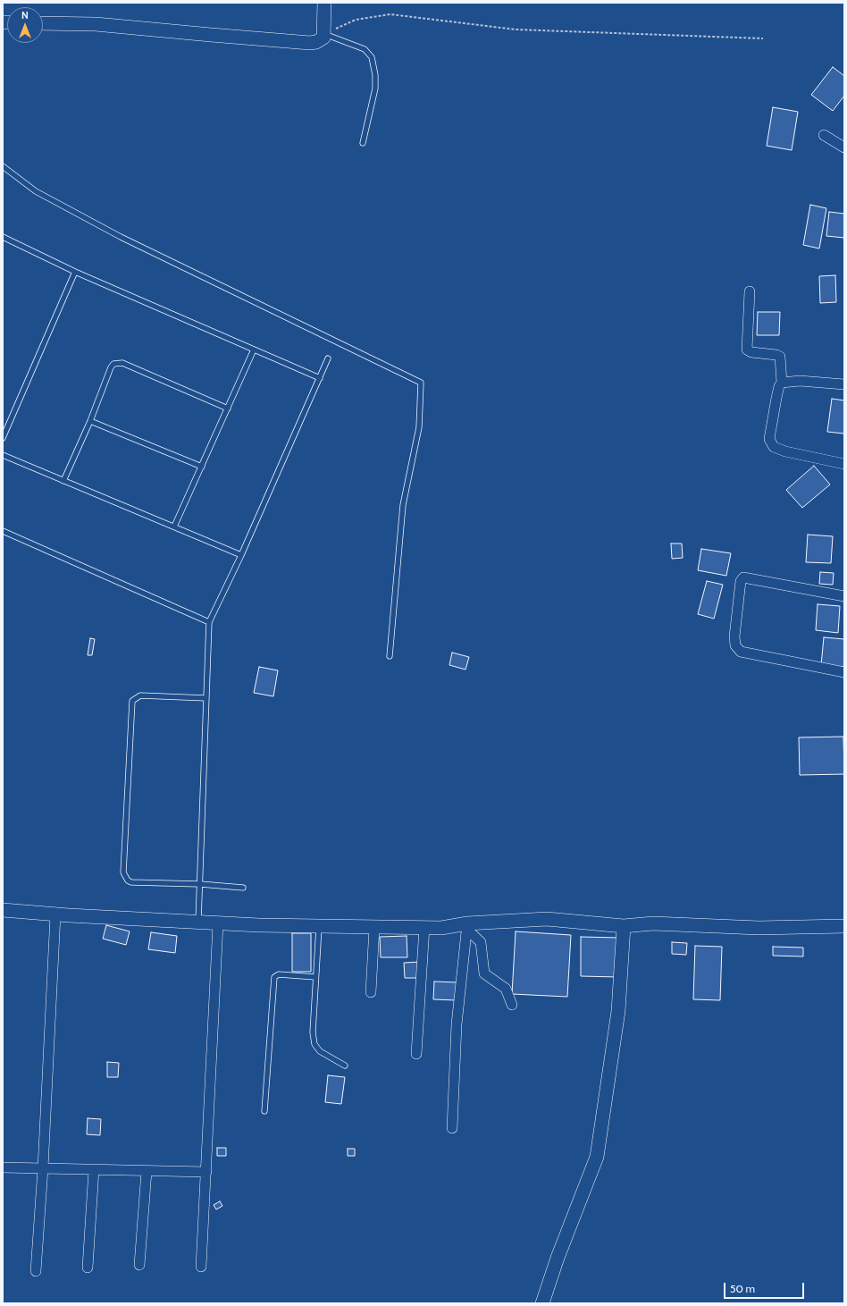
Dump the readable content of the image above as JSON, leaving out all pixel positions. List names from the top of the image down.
{
  "scale_bar": "50 m",
  "north": "top"
}
